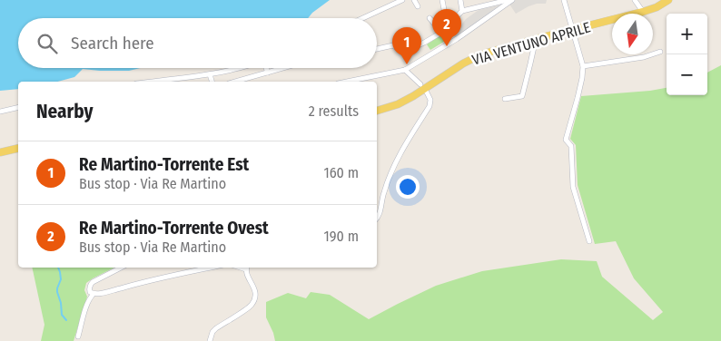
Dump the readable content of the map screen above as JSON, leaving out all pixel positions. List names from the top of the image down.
{
  "streets": {
    "main road": ["VIA VENTUNO APRILE"]
  },
  "north": "bottom",
  "page": {
    "pins": ["2", "1"],
    "map_buttons": ["+", "−"],
    "search": "Search here",
    "heading": ["Nearby", "2 results"],
    "list": [
      {
        "mark": "1",
        "name": "Re Martino-Torrente Est",
        "note": "Bus stop · Via Re Martino",
        "value": "160 m"
      },
      {
        "mark": "2",
        "name": "Re Martino-Torrente Ovest",
        "note": "Bus stop · Via Re Martino",
        "value": "190 m"
      }
    ]
  }
}
